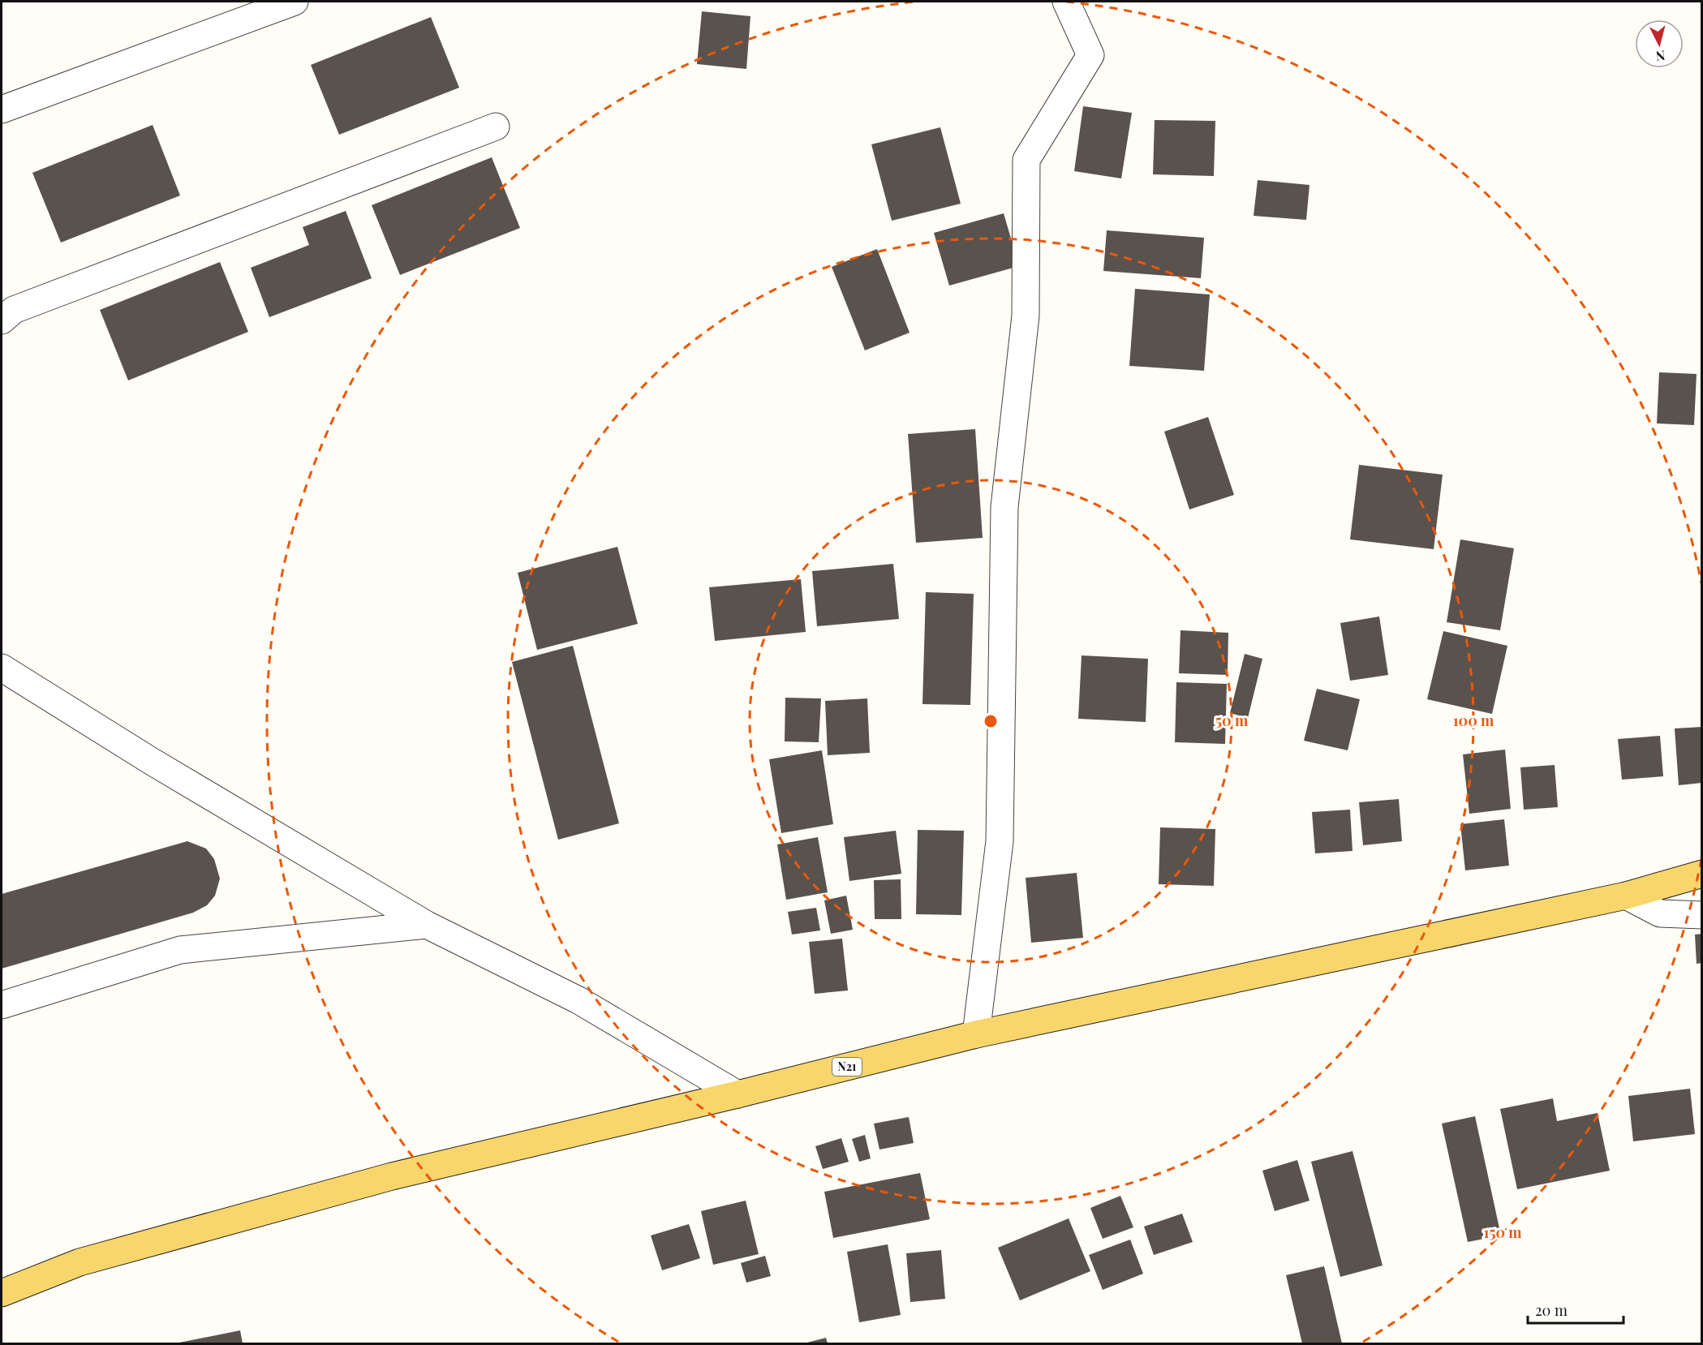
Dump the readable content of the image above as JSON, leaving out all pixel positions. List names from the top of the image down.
{
  "streets": {
    "main road": ["N21"]
  },
  "scale_bar": "20 m",
  "north": "bottom",
  "rings": ["50 m", "100 m", "150 m"]
}
